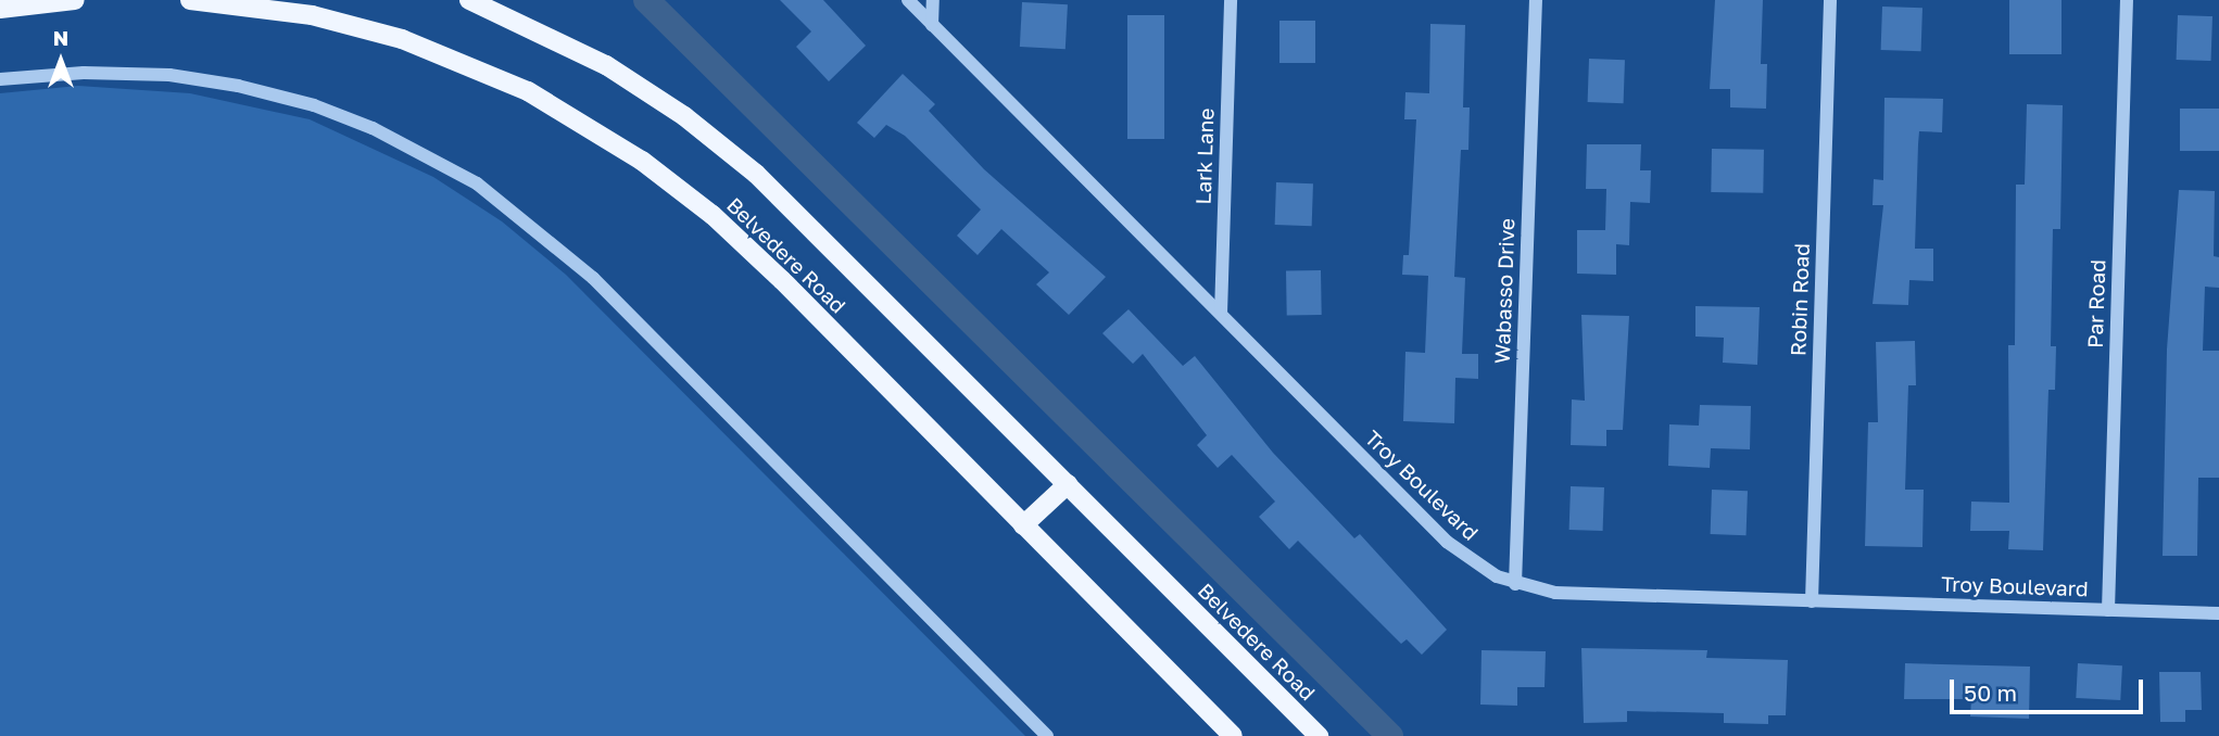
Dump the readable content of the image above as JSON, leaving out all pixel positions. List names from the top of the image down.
{
  "streets": {
    "main road": ["Belvedere Road"],
    "street": [
      "Lark Lane",
      "Wabasso Drive",
      "Robin Road",
      "Par Road",
      "Troy Boulevard"
    ]
  },
  "crossings": [
    ["Lark Lane", "Troy Boulevard"],
    ["Wabasso Drive", "Troy Boulevard"],
    ["Robin Road", "Troy Boulevard"],
    ["Par Road", "Troy Boulevard"]
  ],
  "scale_bar": "50 m",
  "north": "top"
}
